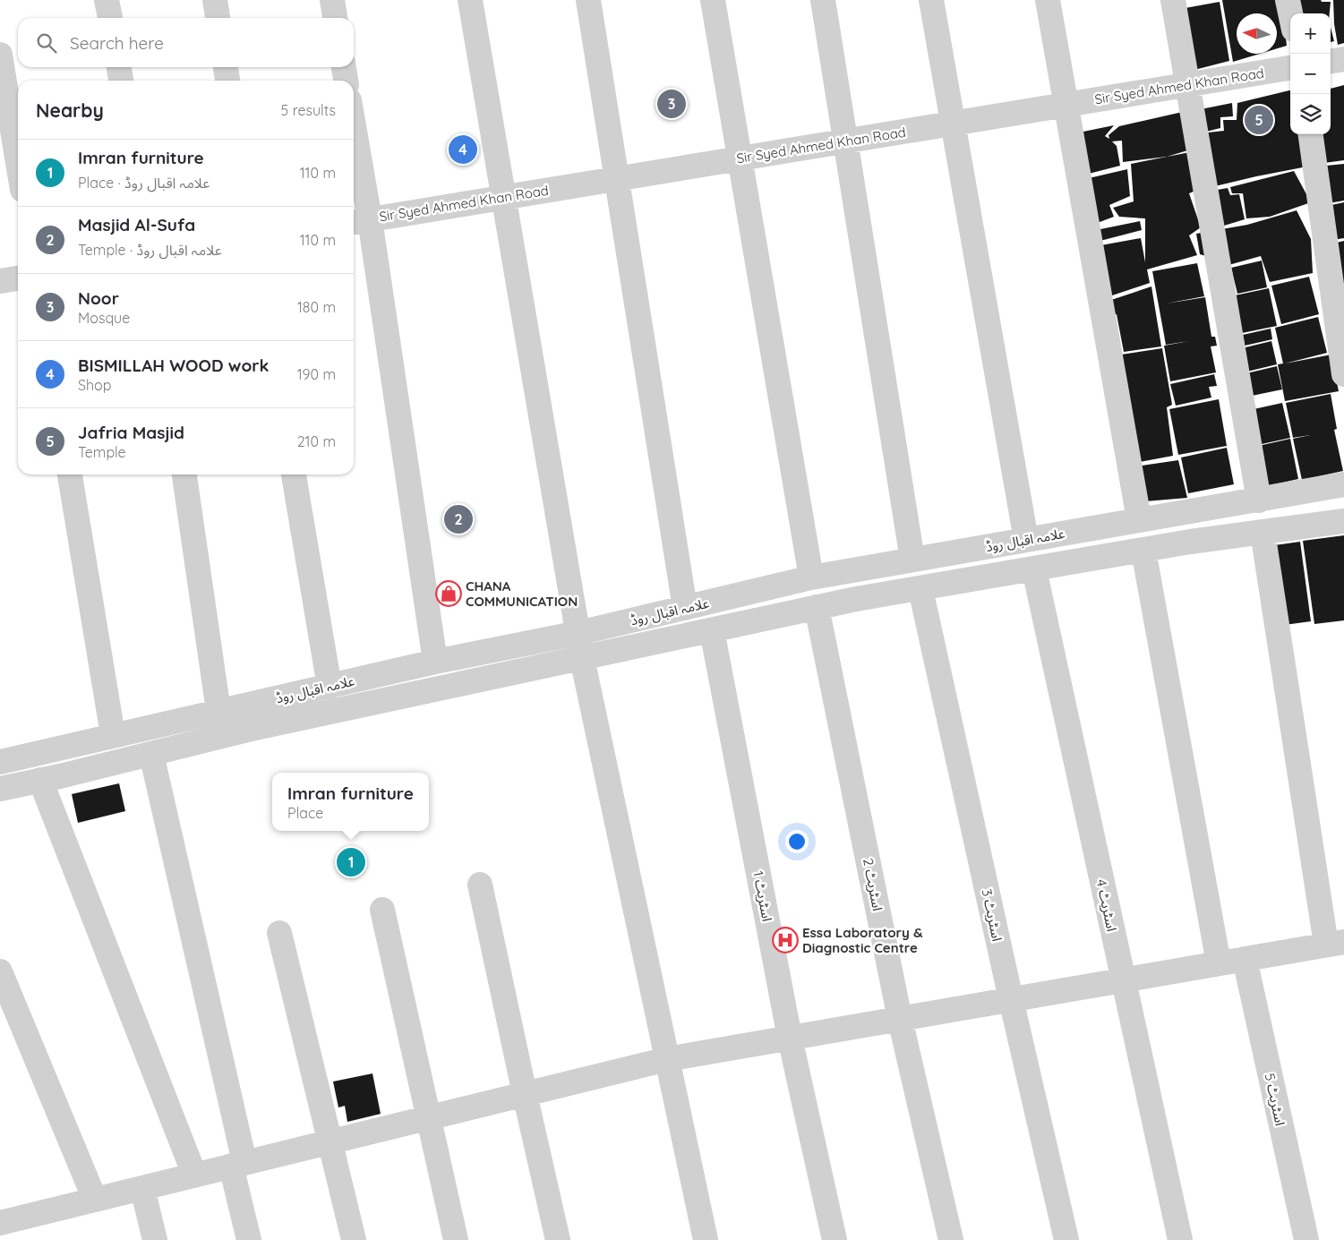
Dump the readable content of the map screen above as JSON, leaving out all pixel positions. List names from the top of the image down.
{
  "streets": {
    "street": [
      "Sir Syed Ahmed Khan Road",
      "علامہ اقبال روڈ",
      "اسٹریٹ 2",
      "اسٹریٹ 1",
      "اسٹریٹ 4",
      "اسٹریٹ 3",
      "اسٹریٹ 5"
    ]
  },
  "crossings": [
    ["علامہ اقبال روڈ", "اسٹریٹ 2"],
    ["علامہ اقبال روڈ", "اسٹریٹ 1"],
    ["علامہ اقبال روڈ", "اسٹریٹ 4"],
    ["علامہ اقبال روڈ", "اسٹریٹ 3"]
  ],
  "places": {
    "shop": ["CHANA COMMUNICATION"],
    "hospital": ["Essa Laboratory & Diagnostic Centre"]
  },
  "north": "left",
  "page": {
    "map_buttons": ["+", "−"],
    "search": "Search here",
    "heading": ["Nearby", "5 results"],
    "pins": [
      "3",
      "5",
      "4",
      "2",
      "1"
    ],
    "list": [
      {
        "mark": "1",
        "name": "Imran furniture",
        "note": "Place · علامہ اقبال روڈ",
        "value": "110 m"
      },
      {
        "mark": "2",
        "name": "Masjid Al-Sufa",
        "note": "Temple · علامہ اقبال روڈ",
        "value": "110 m"
      },
      {
        "mark": "3",
        "name": "Noor",
        "note": "Mosque",
        "value": "180 m"
      },
      {
        "mark": "4",
        "name": "BISMILLAH WOOD work",
        "note": "Shop",
        "value": "190 m"
      },
      {
        "mark": "5",
        "name": "Jafria Masjid",
        "note": "Temple",
        "value": "210 m"
      }
    ],
    "popup": ["Imran furniture", "Place"]
  }
}
